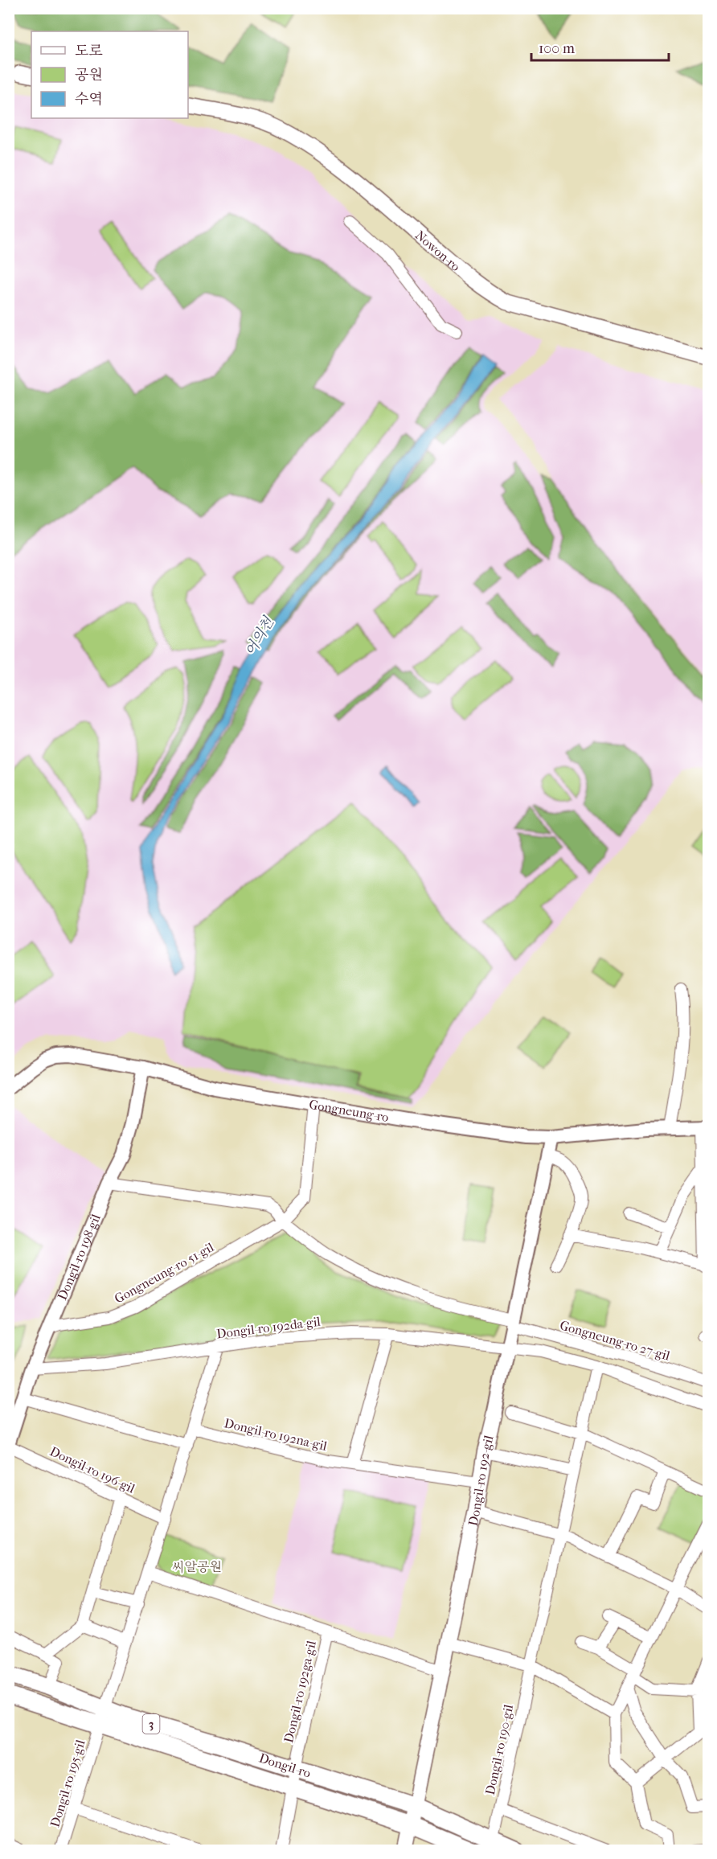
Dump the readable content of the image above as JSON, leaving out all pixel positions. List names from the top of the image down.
{
  "streets": {
    "main road": [
      "Nowon-ro",
      "Dongil-ro 192-gil",
      "3",
      "Dongil-ro"
    ],
    "street": [
      "Gongneung-ro",
      "Dongil-ro 198-gil",
      "Gongneung-ro 51-gil",
      "Dongil-ro 192da-gil",
      "Gongneung-ro 27-gil",
      "Dongil-ro 192na-gil",
      "Dongil-ro 196-gil",
      "Dongil-ro 192ga-gil",
      "Dongil-ro 190-gil",
      "Dongil-ro 195-gil"
    ]
  },
  "crossings": [
    ["Gongneung-ro", "Dongil-ro 198-gil"],
    ["Gongneung-ro", "Gongneung-ro 51-gil"],
    ["Gongneung-ro", "Dongil-ro 192-gil"],
    ["Dongil-ro 198-gil", "Gongneung-ro 51-gil"],
    ["Dongil-ro 198-gil", "Dongil-ro 192da-gil"],
    ["Dongil-ro 198-gil", "Dongil-ro 196-gil"],
    ["Dongil-ro 192da-gil", "Dongil-ro 192-gil"],
    ["Gongneung-ro 27-gil", "Dongil-ro 192-gil"],
    ["Dongil-ro 192na-gil", "Dongil-ro 192-gil"],
    ["Dongil-ro 192-gil", "Dongil-ro 192ga-gil"],
    ["Dongil-ro 192-gil", "Dongil-ro"],
    ["Dongil-ro 192ga-gil", "Dongil-ro"],
    ["Dongil-ro 190-gil", "Dongil-ro"],
    ["Dongil-ro", "Dongil-ro 195-gil"]
  ],
  "water": ["어의천"],
  "parks": ["씨알공원"],
  "legend": ["도로", "공원", "수역"],
  "scale_bar": "100 m"
}
